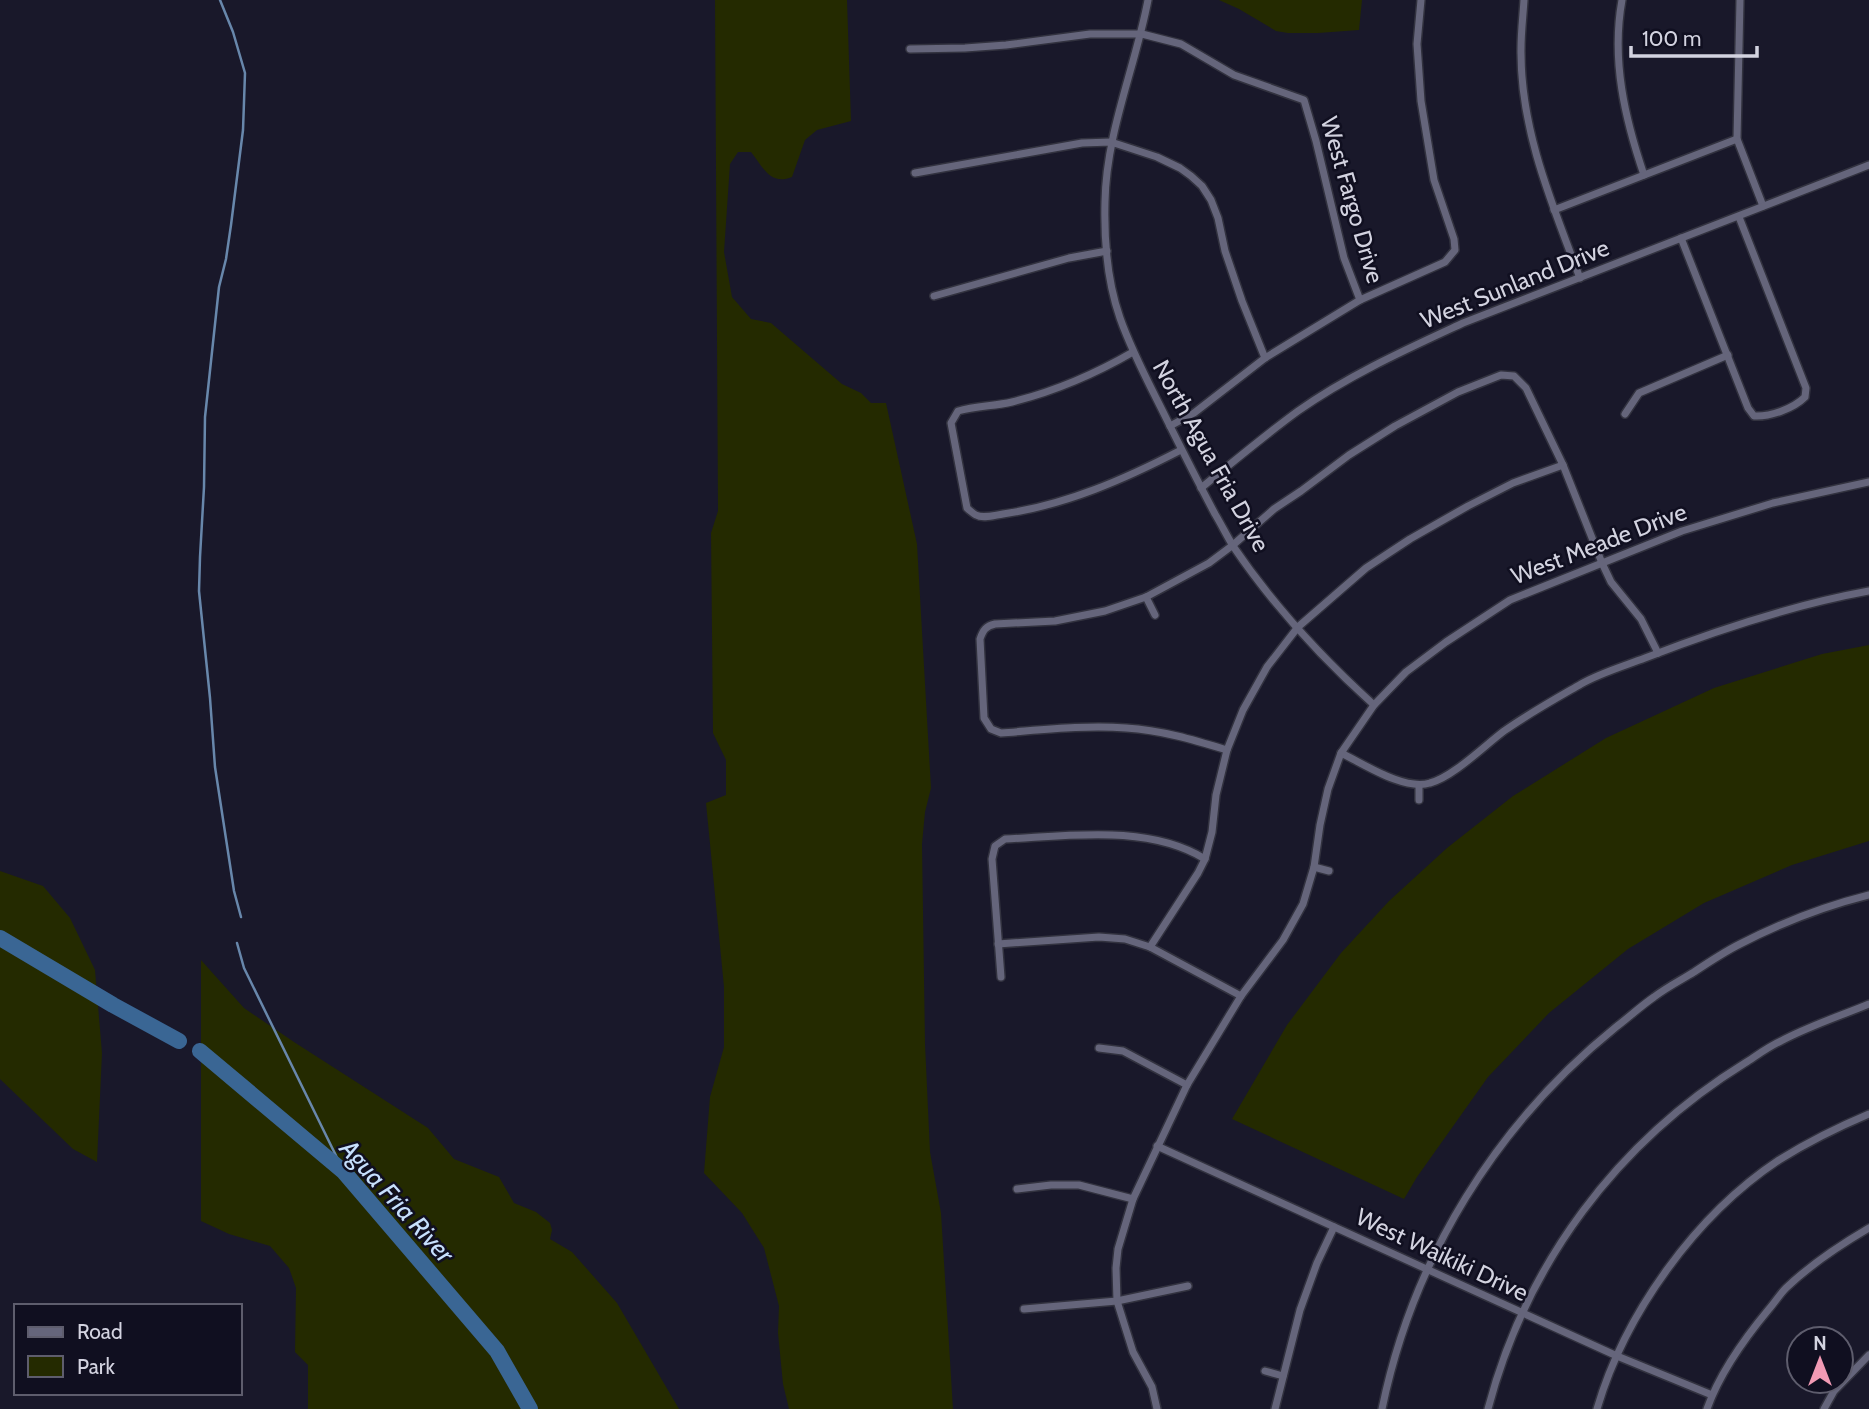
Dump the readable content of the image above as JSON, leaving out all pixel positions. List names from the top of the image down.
{
  "streets": {
    "street": [
      "West Fargo Drive",
      "West Sunland Drive",
      "North Agua Fria Drive",
      "West Meade Drive",
      "West Waikiki Drive"
    ]
  },
  "crossings": [
    ["West Fargo Drive", "North Agua Fria Drive"],
    ["West Sunland Drive", "North Agua Fria Drive"],
    ["North Agua Fria Drive", "West Meade Drive"]
  ],
  "water": ["Agua Fria River"],
  "legend": ["Road", "Park"],
  "scale_bar": "100 m",
  "north": "top"
}
